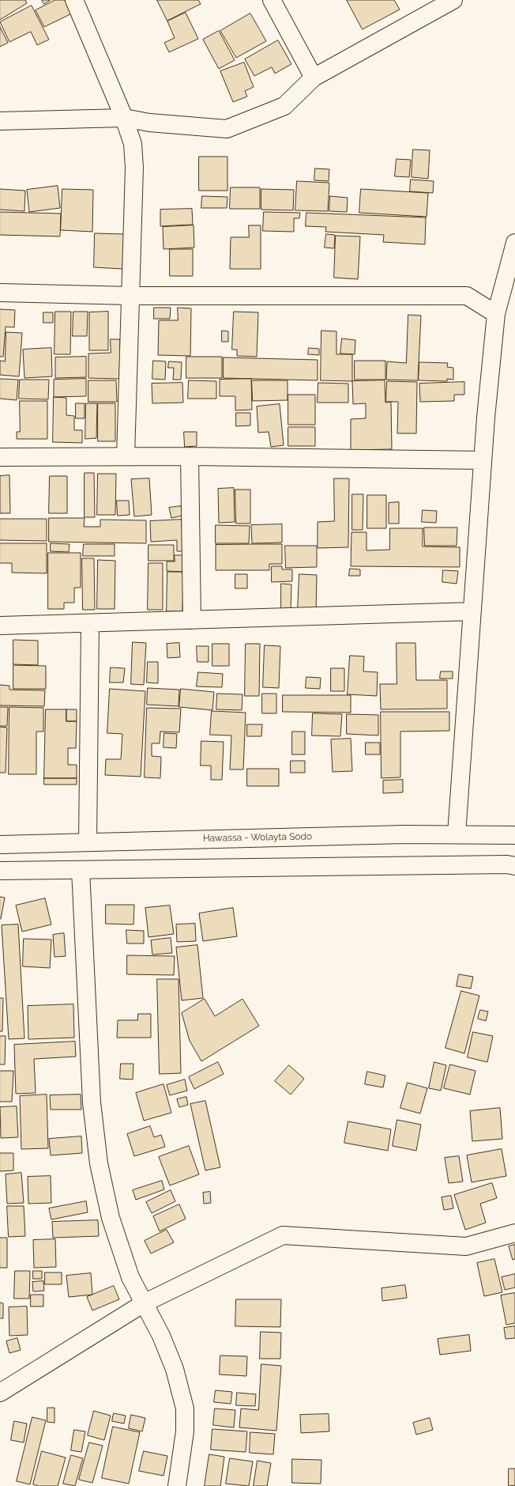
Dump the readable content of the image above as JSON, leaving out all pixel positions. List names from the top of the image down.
{
  "streets": {
    "street": ["Hawassa - Wolayta Sodo"]
  }
}
